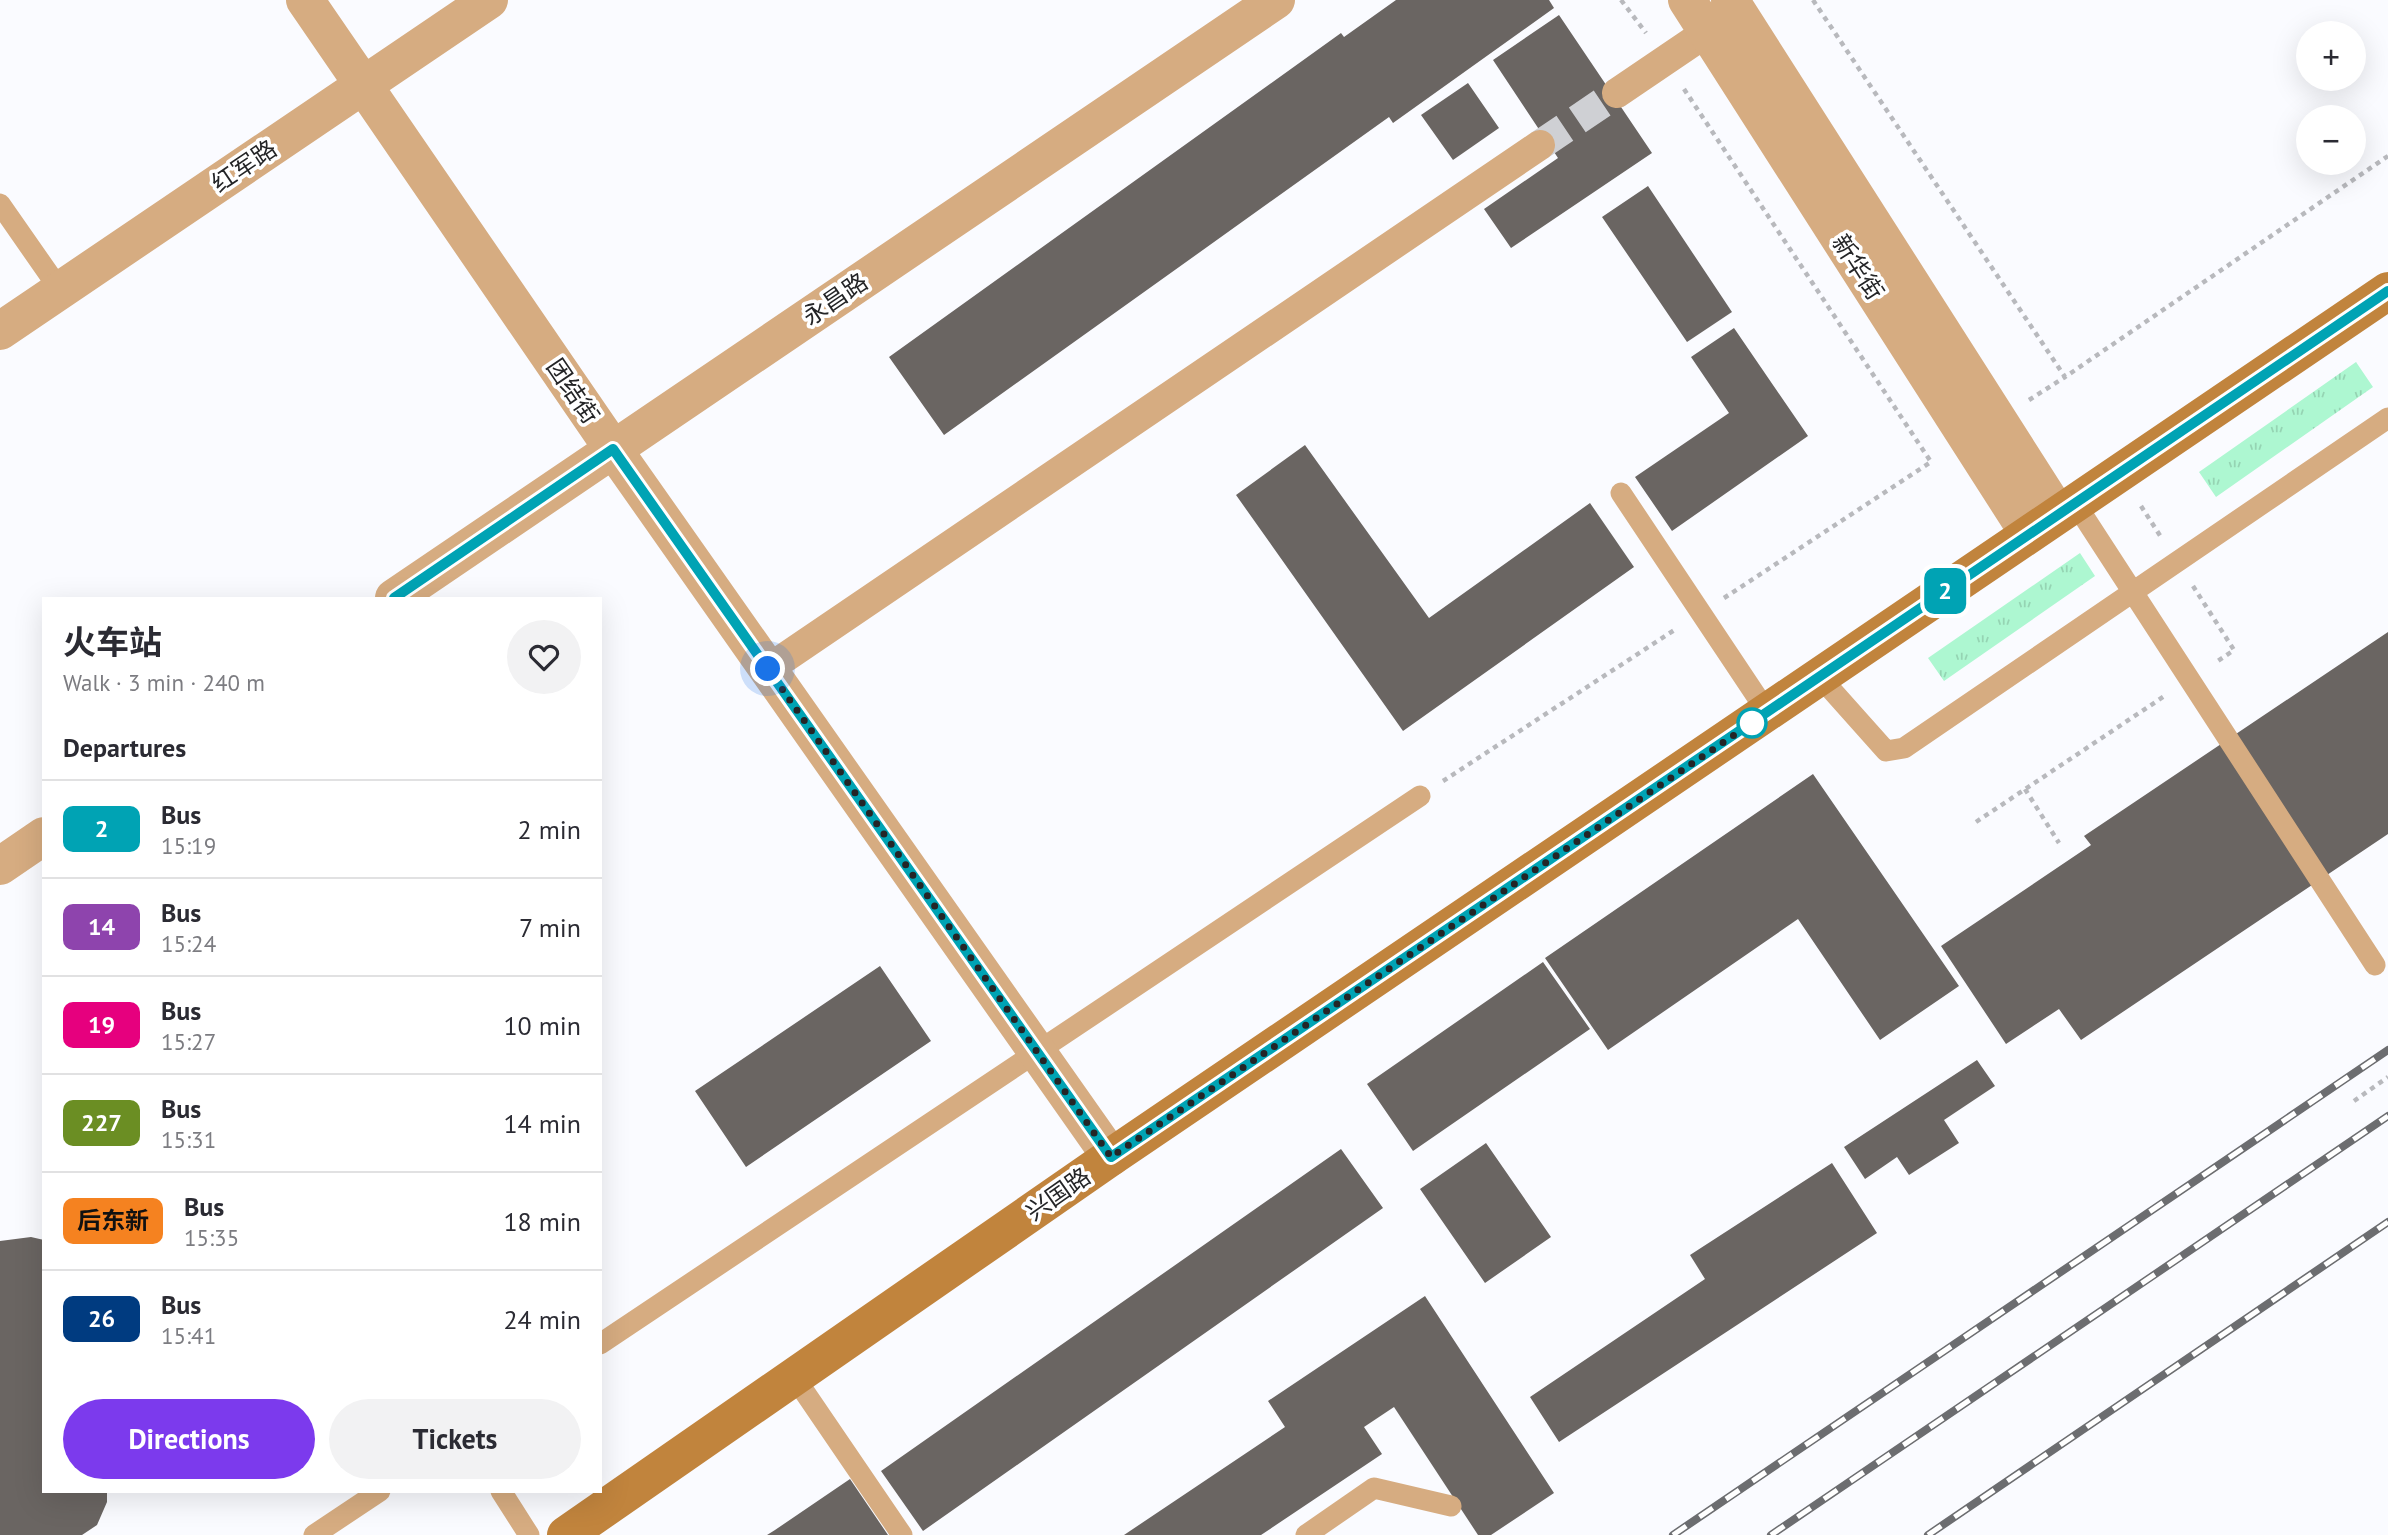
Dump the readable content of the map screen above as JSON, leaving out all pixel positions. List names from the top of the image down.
{
  "streets": {
    "main road": ["兴国路"],
    "street": [
      "红军路",
      "新华街",
      "永昌路",
      "团结街"
    ]
  },
  "crossings": [
    ["红军路", "团结街"],
    ["新华街", "兴国路"],
    ["永昌路", "团结街"],
    ["团结街", "兴国路"]
  ],
  "lines": ["bus line 2"],
  "page": {
    "on_map": "2",
    "map_buttons": ["+", "−"],
    "heading": [
      ["火车站", "Walk · 3 min · 240 m"],
      "Departures"
    ],
    "list": [
      {
        "mark": "2",
        "name": "Bus",
        "note": "15:19",
        "value": "2 min"
      },
      {
        "mark": "14",
        "name": "Bus",
        "note": "15:24",
        "value": "7 min"
      },
      {
        "mark": "19",
        "name": "Bus",
        "note": "15:27",
        "value": "10 min"
      },
      {
        "mark": "227",
        "name": "Bus",
        "note": "15:31",
        "value": "14 min"
      },
      {
        "mark": "后东新",
        "name": "Bus",
        "note": "15:35",
        "value": "18 min"
      },
      {
        "mark": "26",
        "name": "Bus",
        "note": "15:41",
        "value": "24 min"
      }
    ],
    "buttons": ["Directions", "Tickets"]
  }
}
